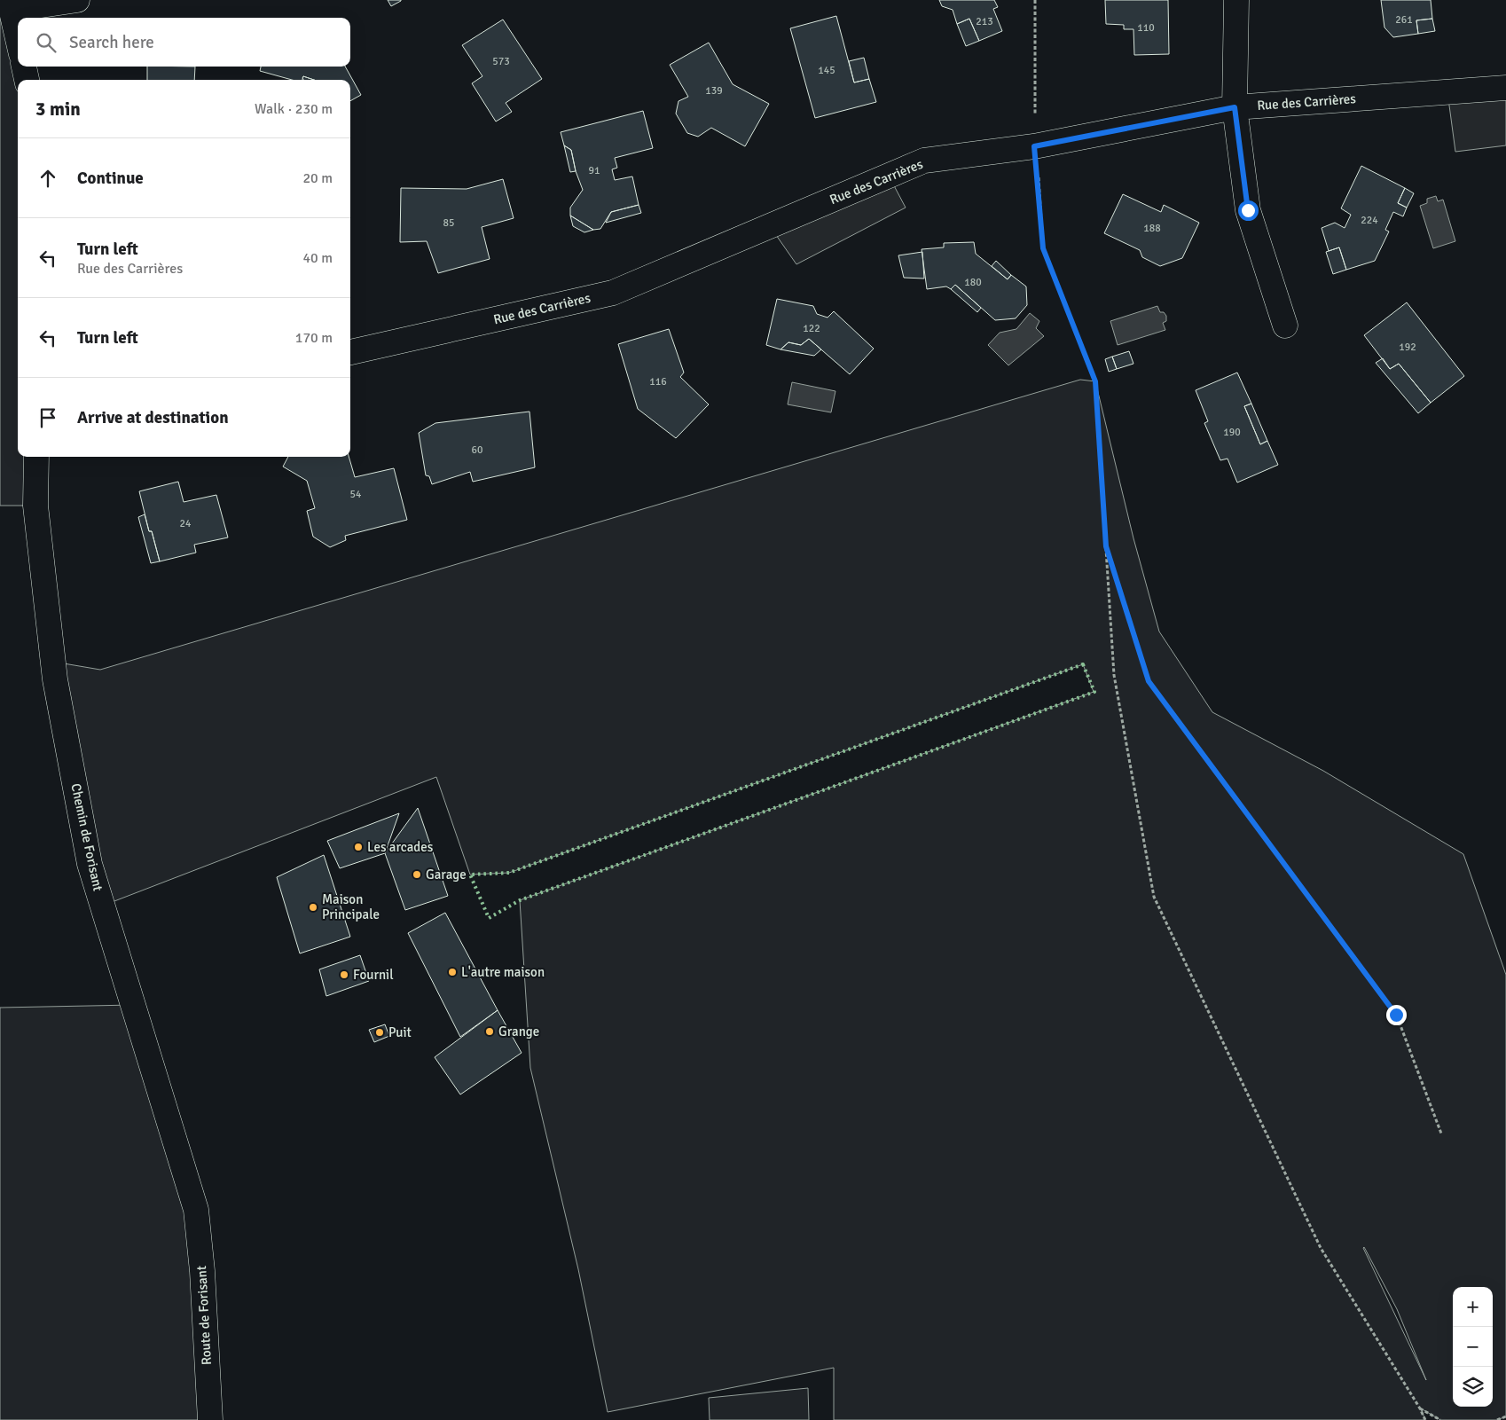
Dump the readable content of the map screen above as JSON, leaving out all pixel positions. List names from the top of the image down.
{
  "streets": {
    "street": ["Rue des Carrières", "Chemin de Forisant", "Route de Forisant"]
  },
  "crossings": [
    ["Chemin de Forisant", "Route de Forisant"]
  ],
  "places": [
    "Les arcades",
    "Garage",
    "Maison Principale",
    "L'autre maison",
    "Fournil",
    "Grange",
    "Puit"
  ],
  "house_numbers": [
    "261",
    "213",
    "110",
    "573",
    "145",
    "139",
    "91",
    "224",
    "85",
    "188",
    "180",
    "122",
    "192",
    "116",
    "190",
    "60",
    "54",
    "24"
  ],
  "page": {
    "search": "Search here",
    "heading": ["3 min", "Walk · 230 m"],
    "list": [
      ["Continue", "20 m"],
      ["Turn left", "Rue des Carrières", "40 m"],
      ["Turn left", "170 m"],
      "Arrive at destination"
    ],
    "map_buttons": ["+", "−"]
  }
}
